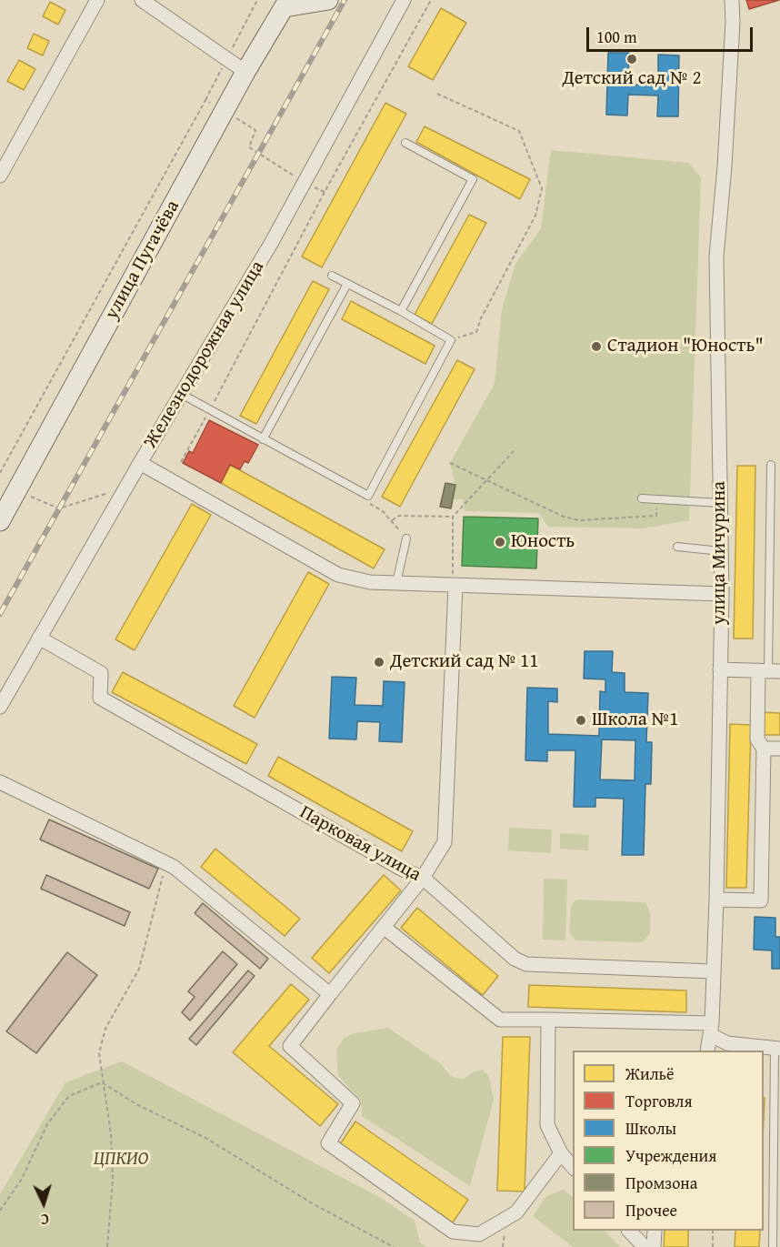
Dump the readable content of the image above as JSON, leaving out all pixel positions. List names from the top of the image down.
{
  "streets": {
    "street": [
      "улица Пугачёва",
      "Железнодорожная улица",
      "улица Мичурина",
      "Парковая улица"
    ]
  },
  "crossings": [
    ["Железнодорожная улица", "Парковая улица"],
    ["улица Мичурина", "Парковая улица"]
  ],
  "parks": ["ЦПКИО"],
  "places": [
    "Детский сад № 2",
    "Стадион \"Юность\"",
    "Юность",
    "Детский сад № 11",
    "Школа №1"
  ],
  "legend": [
    "Жильё",
    "Торговля",
    "Школы",
    "Учреждения",
    "Промзона",
    "Прочее"
  ],
  "scale_bar": "100 m",
  "north": "bottom"
}
